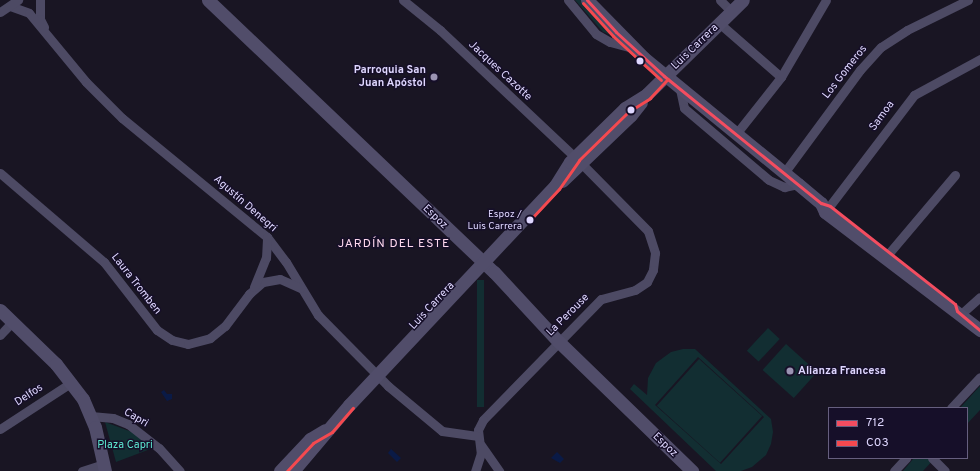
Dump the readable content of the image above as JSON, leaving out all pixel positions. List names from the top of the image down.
{
  "streets": {
    "street": [
      "Luis Carrera",
      "Jacques Cazotte",
      "Los Gomeros",
      "Samoa",
      "Agustín Denegri",
      "Espoz",
      "Laura Tromben",
      "La Perouse",
      "Delfos",
      "Capri"
    ]
  },
  "crossings": [
    ["Luis Carrera", "Jacques Cazotte"],
    ["Luis Carrera", "Agustín Denegri"],
    ["Luis Carrera", "Espoz"],
    ["Luis Carrera", "La Perouse"],
    ["Jacques Cazotte", "La Perouse"],
    ["Agustín Denegri", "Laura Tromben"],
    ["Agustín Denegri", "La Perouse"],
    ["Espoz", "La Perouse"]
  ],
  "districts": ["JARDÍN DEL ESTE"],
  "parks": ["Plaza Capri"],
  "places": ["Parroquia San Juan Apóstol", "Espoz / Luis Carrera", "Alianza Francesa"],
  "lines": ["transit line 712", "transit line C03"],
  "legend": ["712", "C03"]
}
